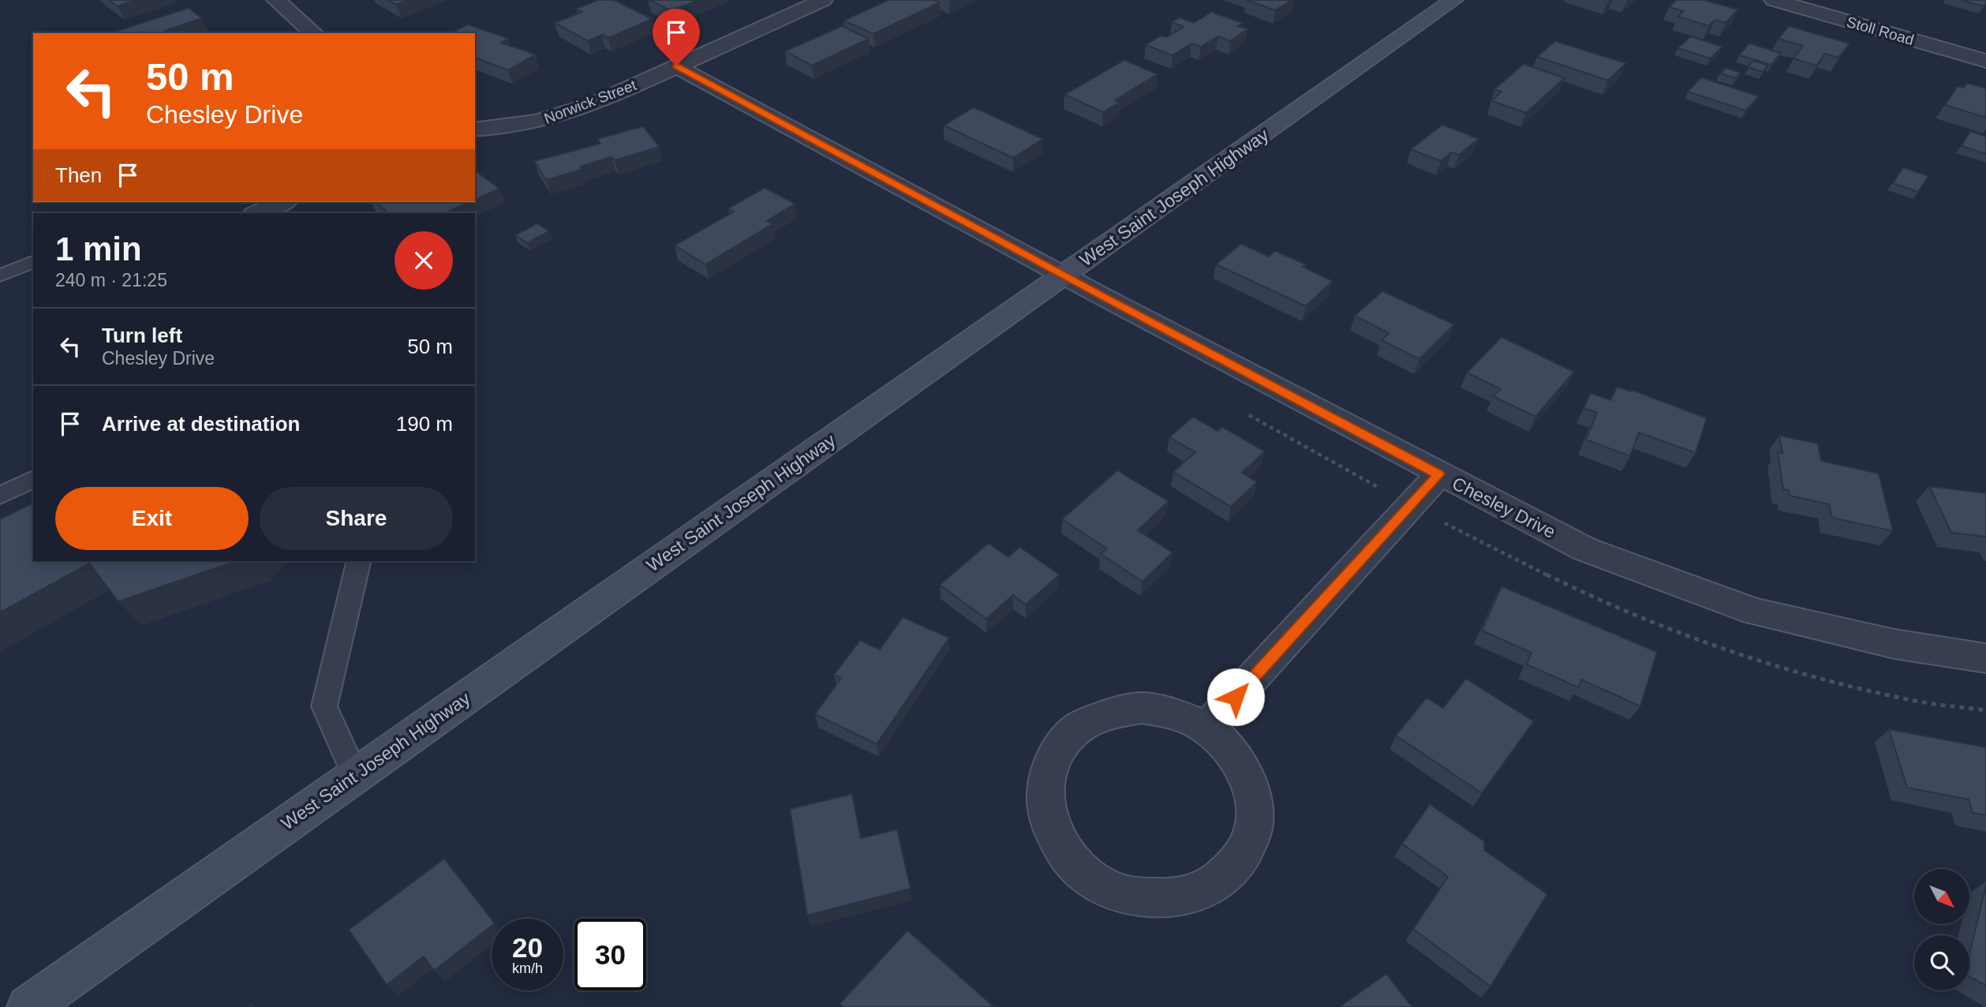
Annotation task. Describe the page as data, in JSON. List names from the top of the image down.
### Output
{
  "streets": {
    "street": [
      "Stoll Road",
      "Norwick Street",
      "West Saint Joseph Highway",
      "Chesley Drive"
    ]
  },
  "crossings": [
    ["Norwick Street", "Chesley Drive"],
    ["West Saint Joseph Highway", "Chesley Drive"]
  ],
  "north": "bottom right",
  "page": {
    "turn": ["50 m", "Chesley Drive"],
    "then": "Then",
    "heading": ["1 min", "240 m · 21:25"],
    "list": [
      {
        "name": "Turn left",
        "note": "Chesley Drive",
        "value": "50 m"
      },
      {
        "name": "Arrive at destination",
        "value": "190 m"
      }
    ],
    "buttons": ["Exit", "Share"],
    "speed": "20 km/h",
    "limit": "30"
  }
}
